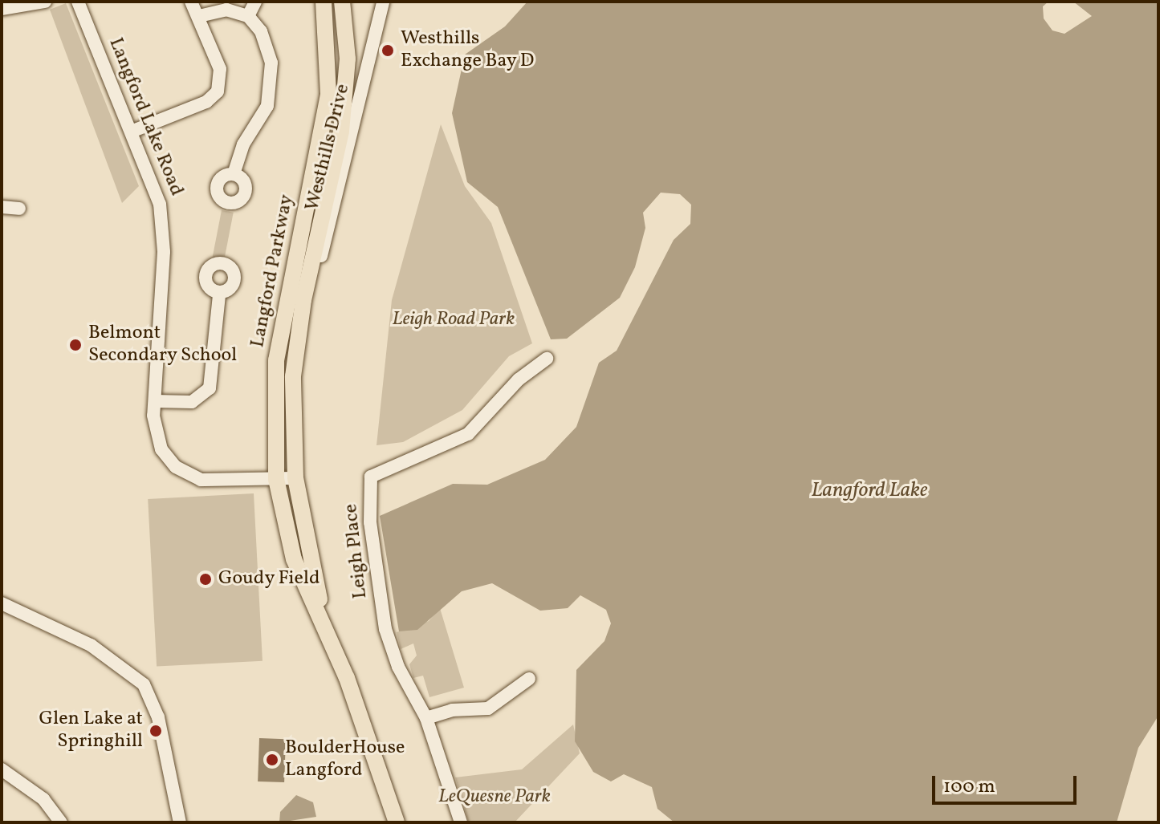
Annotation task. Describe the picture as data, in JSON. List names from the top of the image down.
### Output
{
  "streets": {
    "main road": ["Langford Parkway"],
    "street": ["Langford Lake Road", "Westhills Drive", "Leigh Place"]
  },
  "crossings": [
    ["Langford Lake Road", "Langford Parkway"],
    ["Westhills Drive", "Langford Parkway"]
  ],
  "water": ["Langford Lake"],
  "parks": ["Leigh Road Park", "LeQuesne Park"],
  "places": [
    "Westhills Exchange Bay D",
    "Belmont Secondary School",
    "Goudy Field",
    "Glen Lake at Springhill",
    "BoulderHouse Langford"
  ],
  "scale_bar": "100 m"
}
